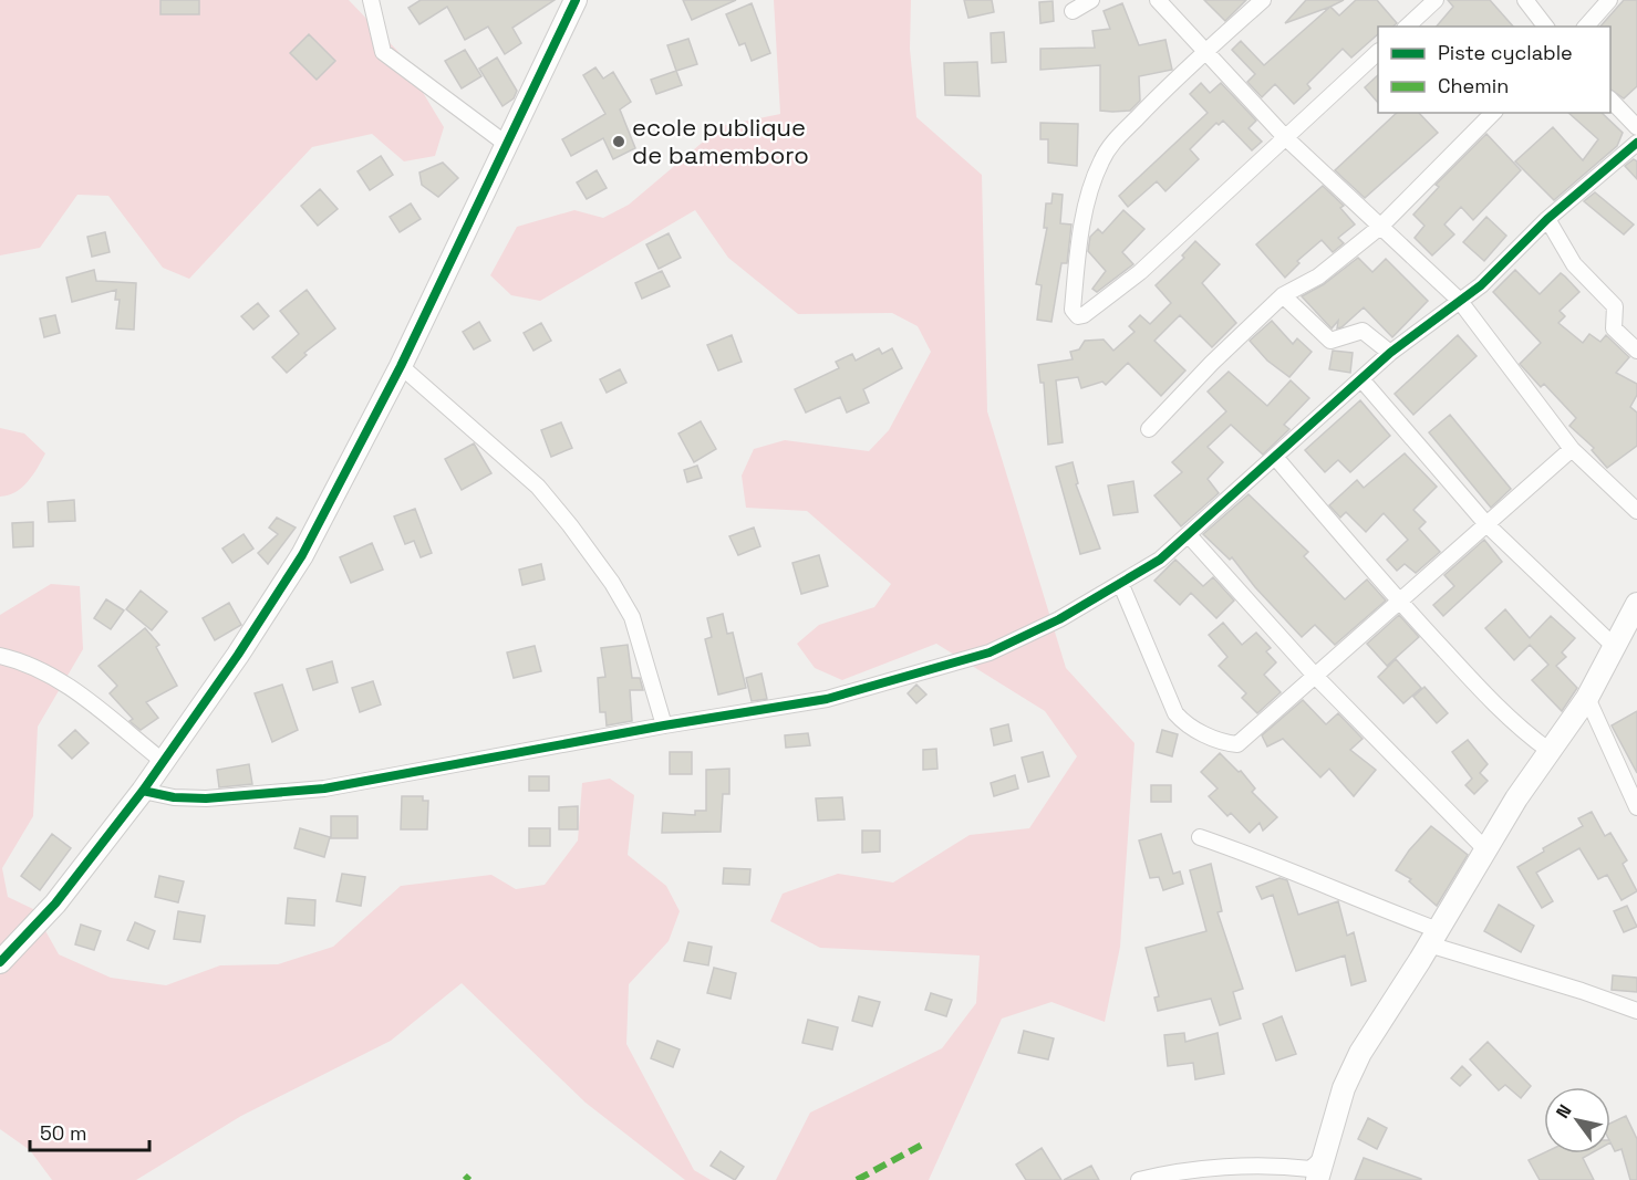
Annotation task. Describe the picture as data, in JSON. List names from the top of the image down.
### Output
{
  "places": ["ecole publique de bamemboro"],
  "legend": ["Piste cyclable", "Chemin"],
  "scale_bar": "50 m",
  "north": "top left"
}
